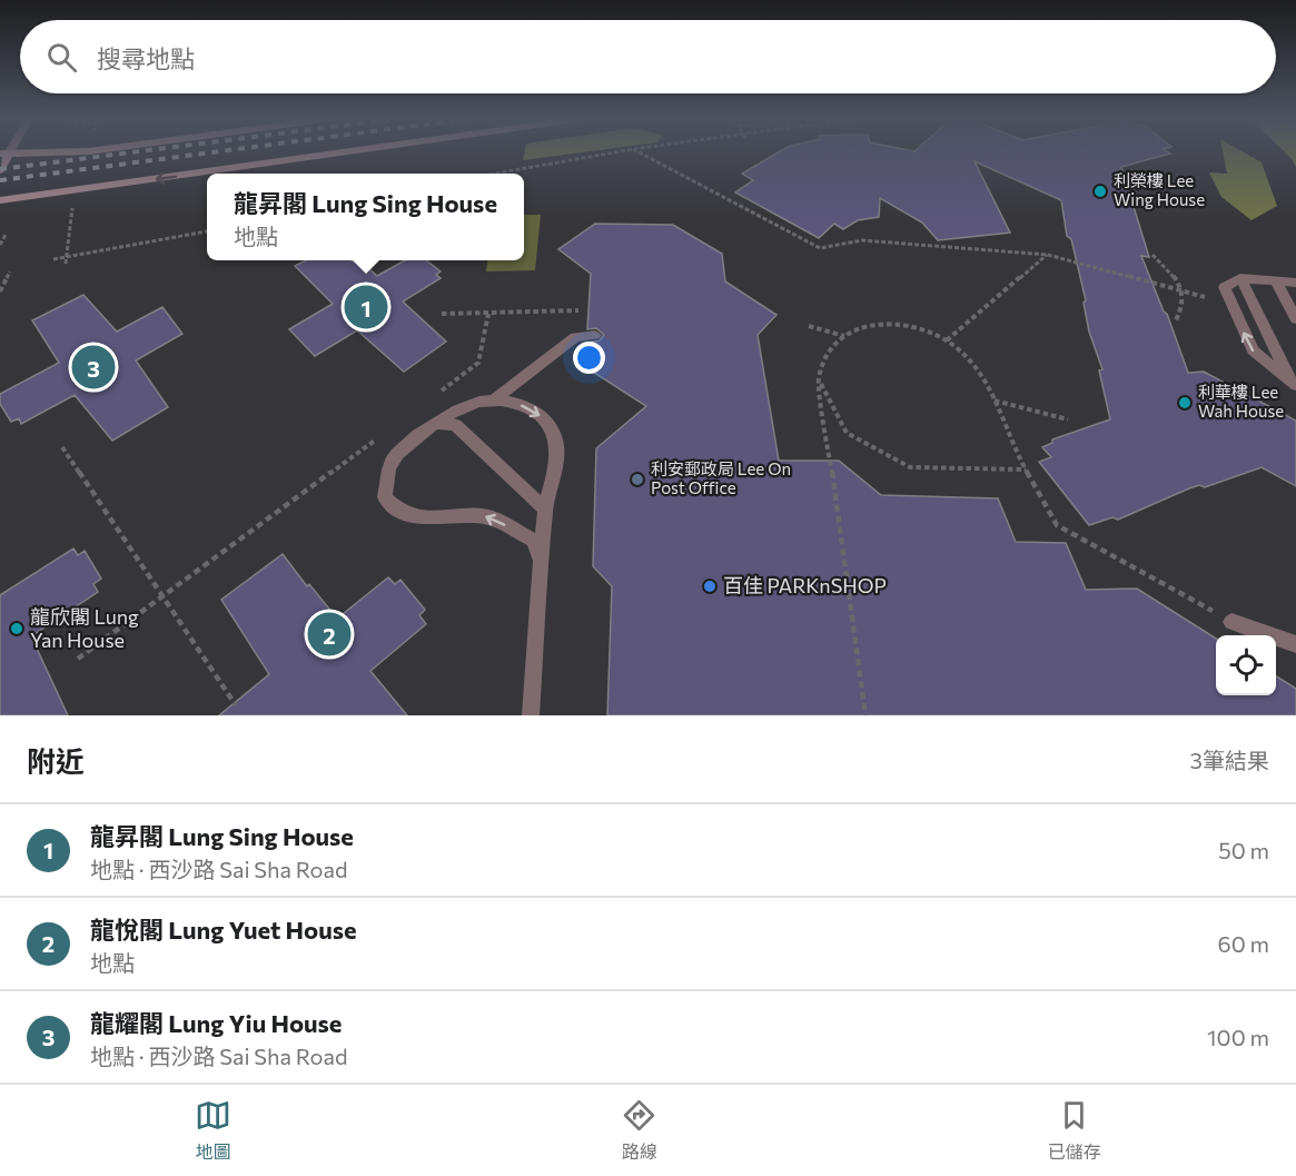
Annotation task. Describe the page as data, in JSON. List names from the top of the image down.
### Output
{
  "places": [
    "利榮樓 Lee Wing House",
    "利華樓 Lee Wah House",
    "利安郵政局 Lee On Post Office",
    "百佳 PARKnSHOP",
    "龍欣閣 Lung Yan House"
  ],
  "page": {
    "search": "搜尋地點",
    "popup": ["龍昇閣 Lung Sing House", "地點"],
    "pins": ["1", "3", "2"],
    "heading": ["附近", "3筆結果"],
    "list": [
      {
        "mark": "1",
        "name": "龍昇閣 Lung Sing House",
        "note": "地點 · 西沙路 Sai Sha Road",
        "value": "50 m"
      },
      {
        "mark": "2",
        "name": "龍悅閣 Lung Yuet House",
        "note": "地點",
        "value": "60 m"
      },
      {
        "mark": "3",
        "name": "龍耀閣 Lung Yiu House",
        "note": "地點 · 西沙路 Sai Sha Road",
        "value": "100 m"
      }
    ],
    "nav": ["地圖", "路線", "已儲存"]
  }
}
